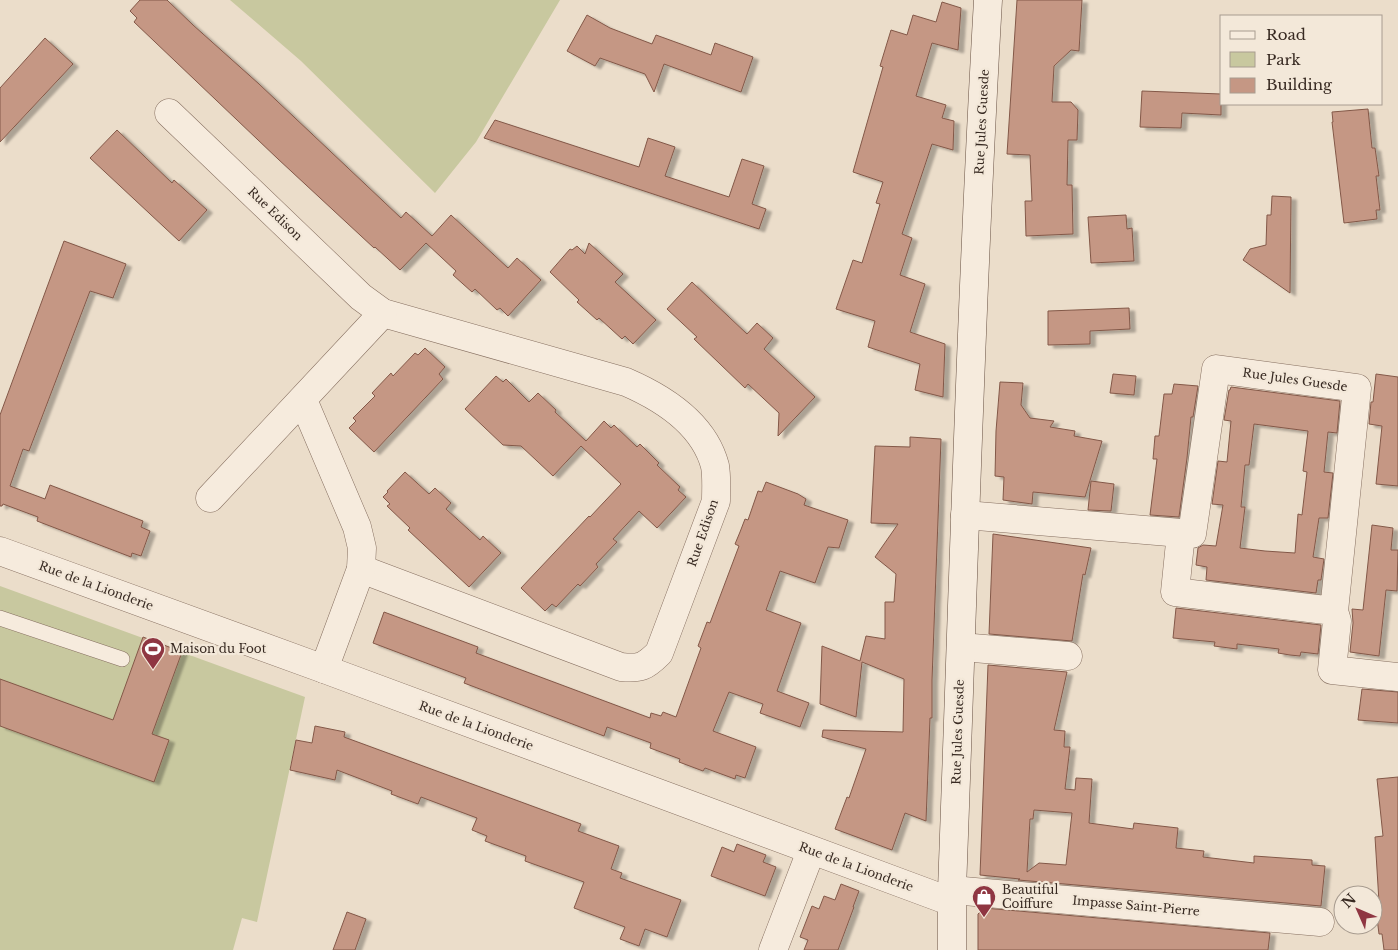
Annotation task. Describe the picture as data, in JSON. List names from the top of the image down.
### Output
{
  "streets": {
    "street": [
      "Rue Jules Guesde",
      "Rue Edison",
      "Rue de la Lionderie",
      "Impasse Saint-Pierre"
    ]
  },
  "crossings": [
    ["Rue Jules Guesde", "Rue de la Lionderie"],
    ["Rue Jules Guesde", "Impasse Saint-Pierre"],
    ["Rue de la Lionderie", "Impasse Saint-Pierre"]
  ],
  "places": {
    "sports": ["Maison du Foot"],
    "shop": ["Beautiful Coiffure"]
  },
  "legend": ["Road", "Park", "Building"],
  "north": "top left"
}
